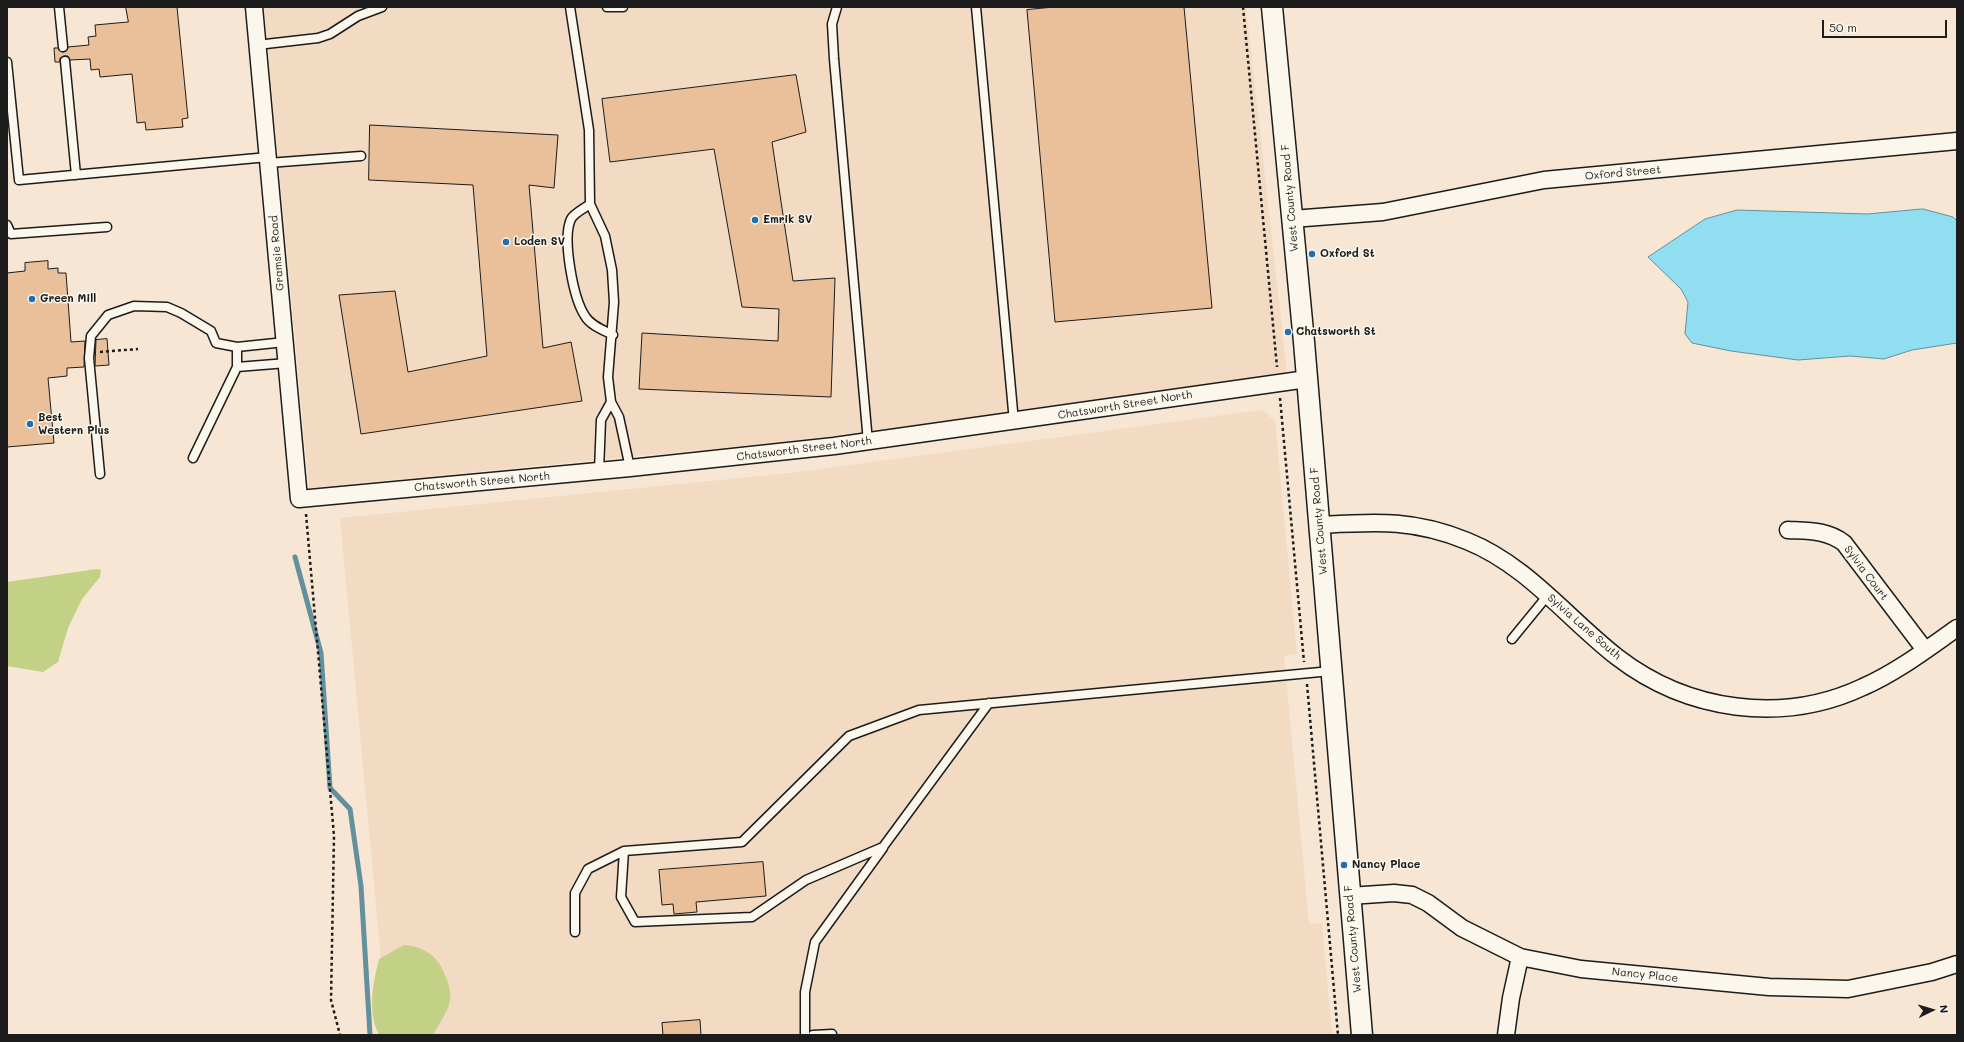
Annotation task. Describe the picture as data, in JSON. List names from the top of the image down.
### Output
{
  "streets": {
    "street": [
      "Oxford Street",
      "West County Road F",
      "Gramsie Road",
      "Chatsworth Street North",
      "Sylvia Court",
      "Sylvia Lane South",
      "Nancy Place"
    ]
  },
  "crossings": [
    ["Oxford Street", "West County Road F"],
    ["West County Road F", "Chatsworth Street North"],
    ["West County Road F", "Sylvia Lane South"],
    ["West County Road F", "Nancy Place"],
    ["Gramsie Road", "Chatsworth Street North"],
    ["Sylvia Court", "Sylvia Lane South"]
  ],
  "places": [
    "Emrik SV",
    "Loden SV",
    "Oxford St",
    "Green Mill",
    "Chatsworth St",
    "Best Western Plus",
    "Nancy Place"
  ],
  "scale_bar": "50 m",
  "north": "right"
}
